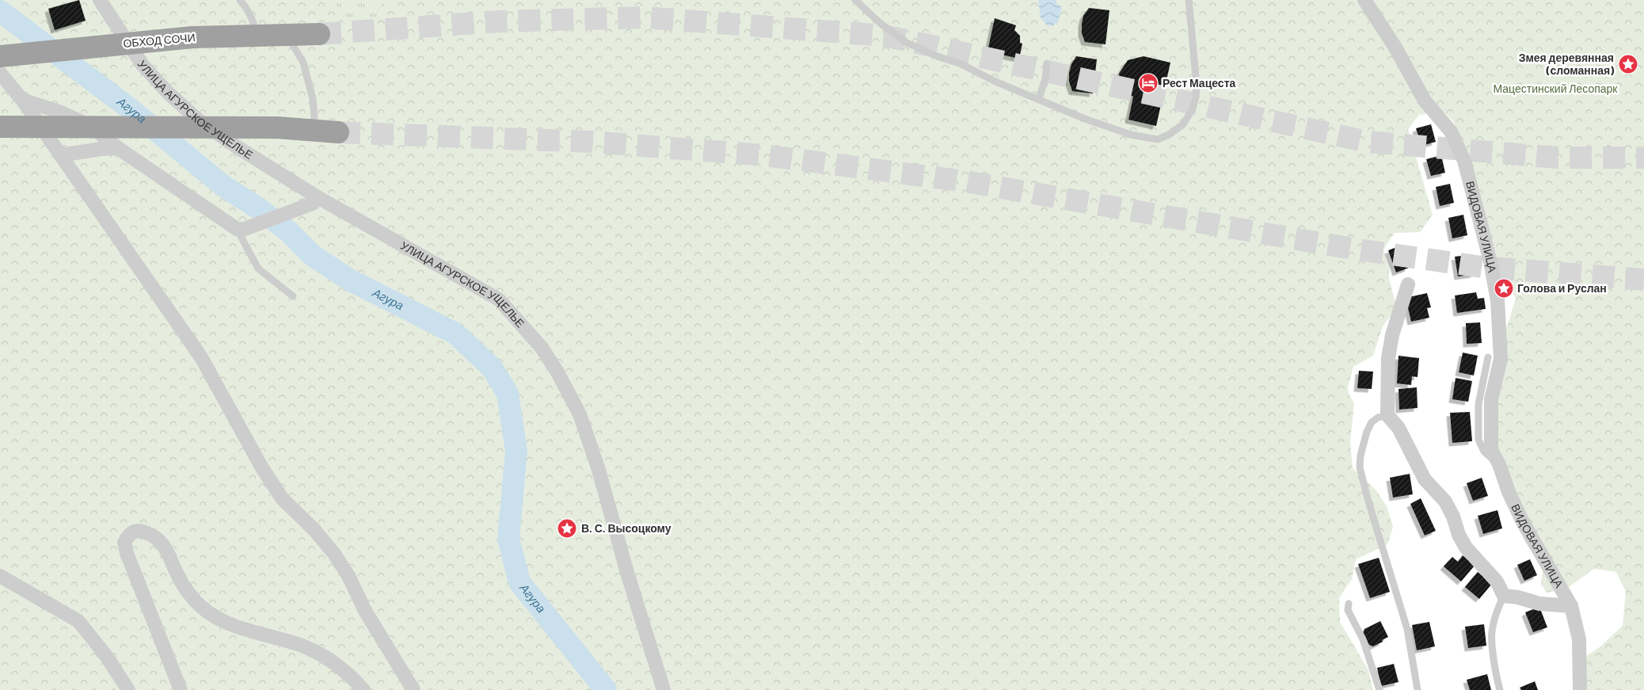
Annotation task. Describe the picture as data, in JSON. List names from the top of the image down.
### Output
{
  "streets": {
    "highway": ["ОБХОД СОЧИ"],
    "street": ["УЛИЦА АГУРСКОЕ УЩЕЛЬЕ", "ВИДОВАЯ УЛИЦА"]
  },
  "water": ["Агура"],
  "parks": ["Мацестинский Лесопарк"],
  "places": {
    "place": ["Змея деревянная (сломанная)", "Голова и Руслан", "В. С. Высоцкому"],
    "hotel": ["Рест Мацеста"]
  }
}
